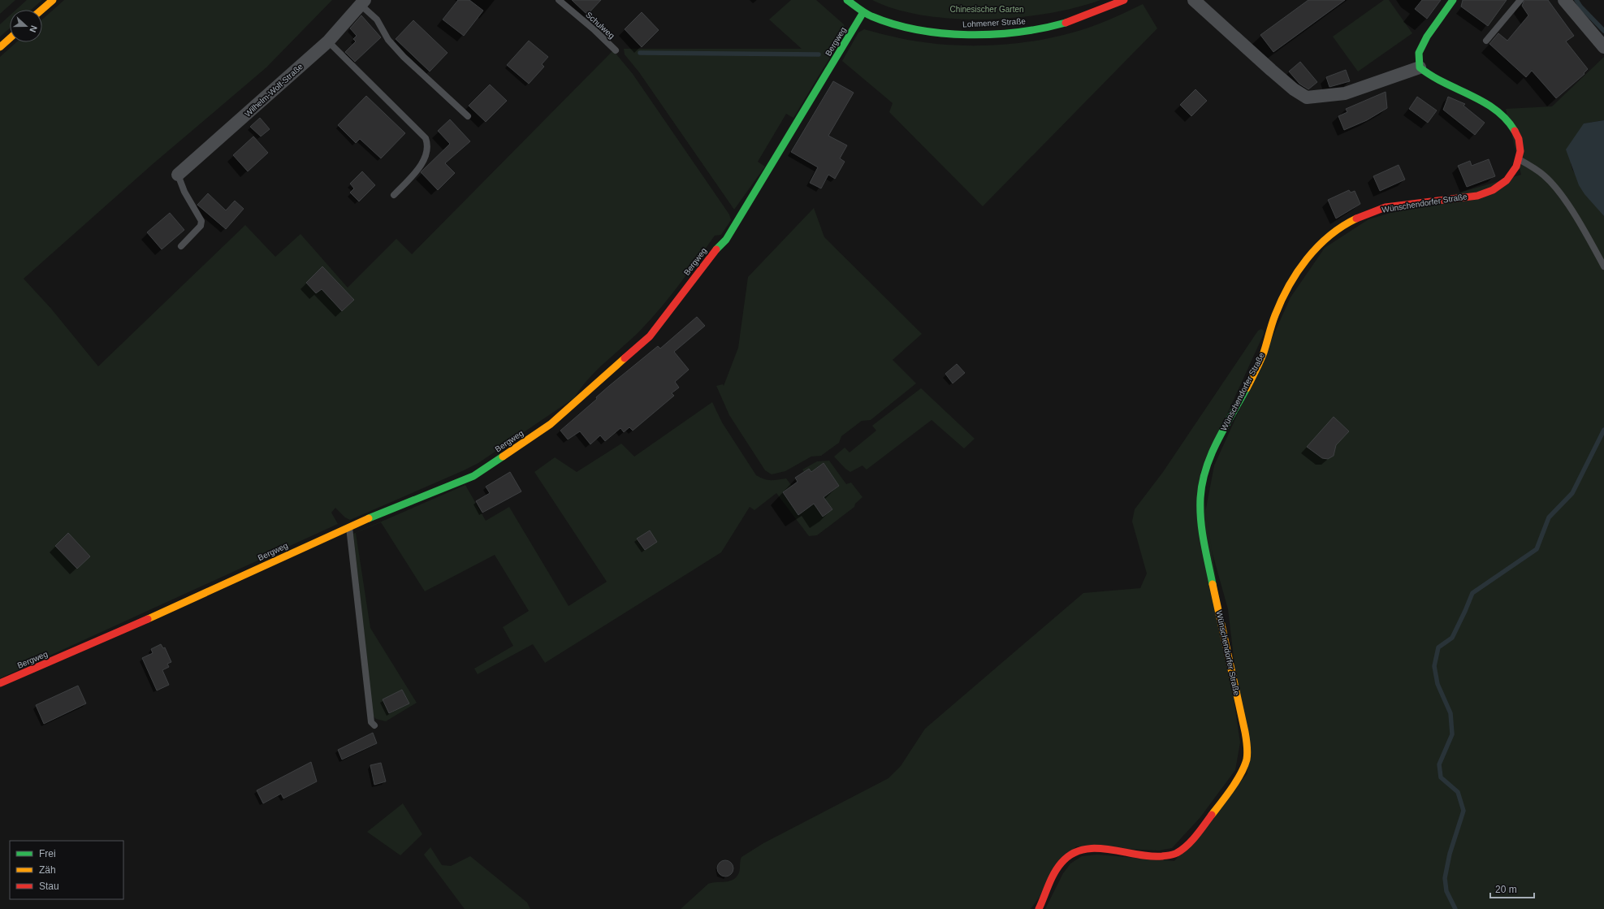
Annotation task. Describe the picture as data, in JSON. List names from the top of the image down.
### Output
{
  "streets": {
    "street": [
      "Lohmener Straße",
      "Bergweg",
      "Wilhelm-Wolf-Straße",
      "Wünschendorfer Straße"
    ],
    "lane": ["Schulweg"]
  },
  "crossings": [
    ["Lohmener Straße", "Bergweg"]
  ],
  "parks": ["Chinesischer Garten"],
  "legend": ["Frei", "Zäh", "Stau"],
  "scale_bar": "20 m",
  "north": "right"
}
